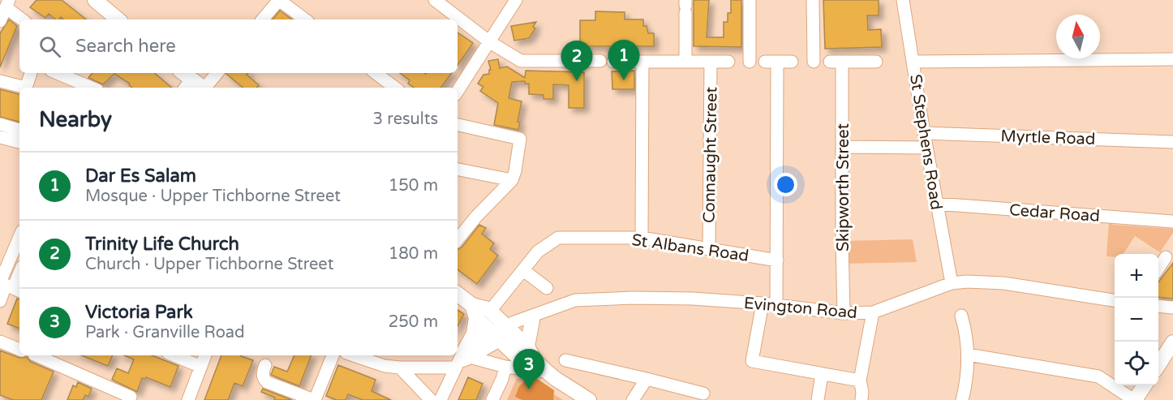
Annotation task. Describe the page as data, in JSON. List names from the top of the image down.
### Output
{
  "streets": {
    "street": [
      "Myrtle Road",
      "St Stephens Road",
      "Connaught Street",
      "Skipworth Street",
      "Cedar Road",
      "St Albans Road",
      "Evington Road"
    ]
  },
  "crossings": [
    ["Myrtle Road", "St Stephens Road"],
    ["St Stephens Road", "Cedar Road"],
    ["St Stephens Road", "Evington Road"],
    ["Connaught Street", "St Albans Road"],
    ["Skipworth Street", "Evington Road"]
  ],
  "north": "top",
  "page": {
    "search": "Search here",
    "pins": ["1", "2", "3"],
    "heading": ["Nearby", "3 results"],
    "list": [
      {
        "mark": "1",
        "name": "Dar Es Salam",
        "note": "Mosque · Upper Tichborne Street",
        "value": "150 m"
      },
      {
        "mark": "2",
        "name": "Trinity Life Church",
        "note": "Church · Upper Tichborne Street",
        "value": "180 m"
      },
      {
        "mark": "3",
        "name": "Victoria Park",
        "note": "Park · Granville Road",
        "value": "250 m"
      }
    ],
    "map_buttons": ["+", "−"]
  }
}
